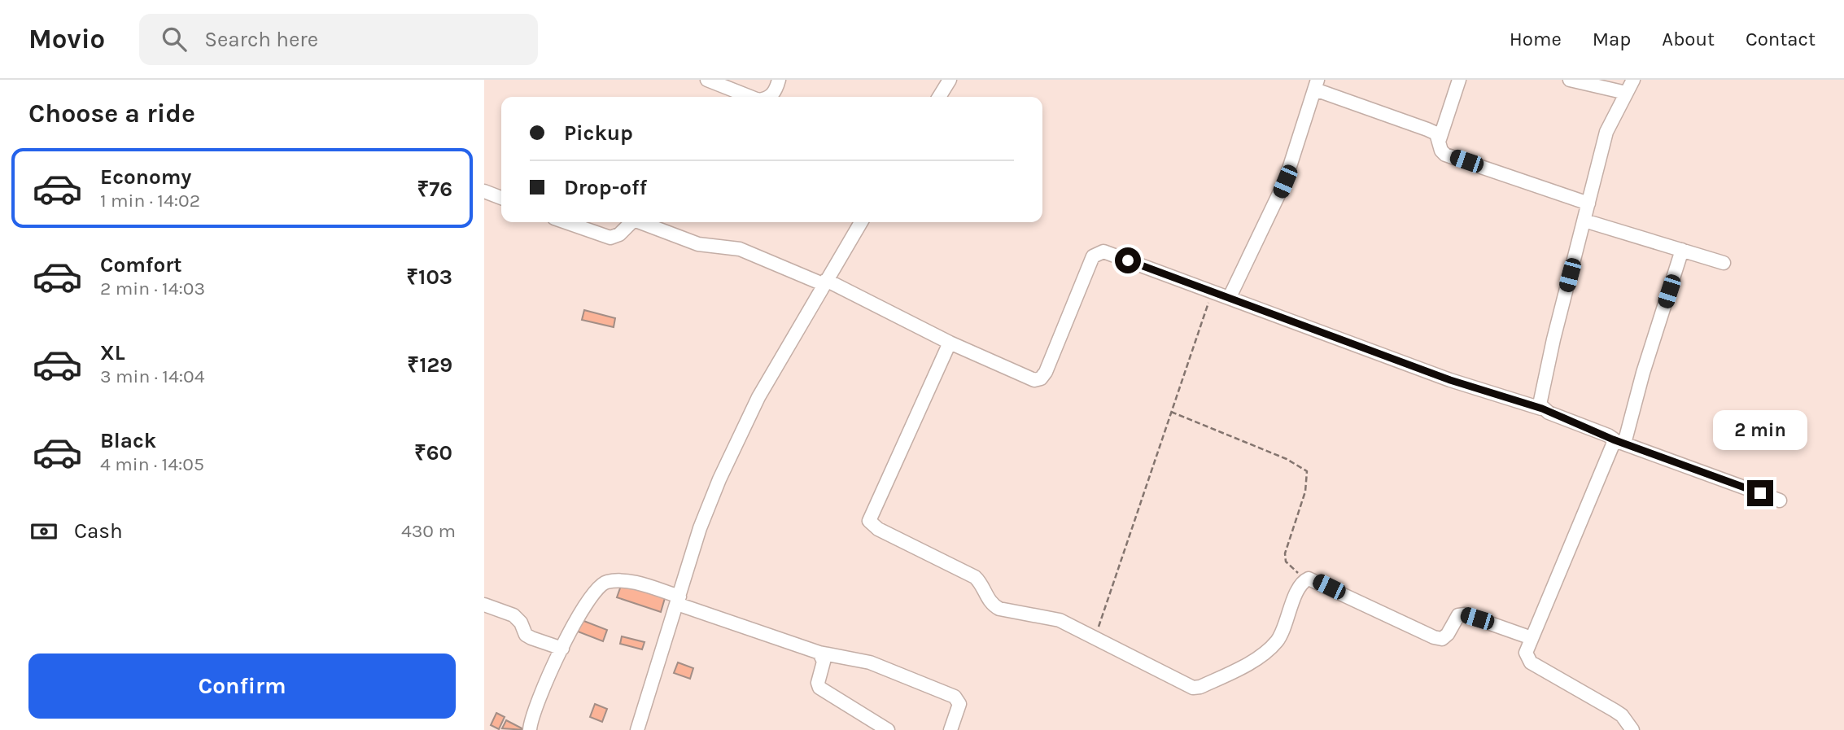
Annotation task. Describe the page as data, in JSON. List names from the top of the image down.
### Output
{
  "page": {
    "header": "Movio",
    "search": "Search here",
    "nav": [
      "Home",
      "Map",
      "About",
      "Contact"
    ],
    "heading": "Choose a ride",
    "banner": ["Pickup", "Drop-off"],
    "list": [
      {
        "name": "Economy",
        "note": "1 min · 14:02",
        "value": "₹76"
      },
      {
        "name": "Comfort",
        "note": "2 min · 14:03",
        "value": "₹103"
      },
      {
        "name": "XL",
        "note": "3 min · 14:04",
        "value": "₹129"
      },
      {
        "name": "Black",
        "note": "4 min · 14:05",
        "value": "₹60"
      }
    ],
    "bubble": "2 min",
    "pay": ["Cash", "430 m"],
    "buttons": "Confirm"
  }
}
